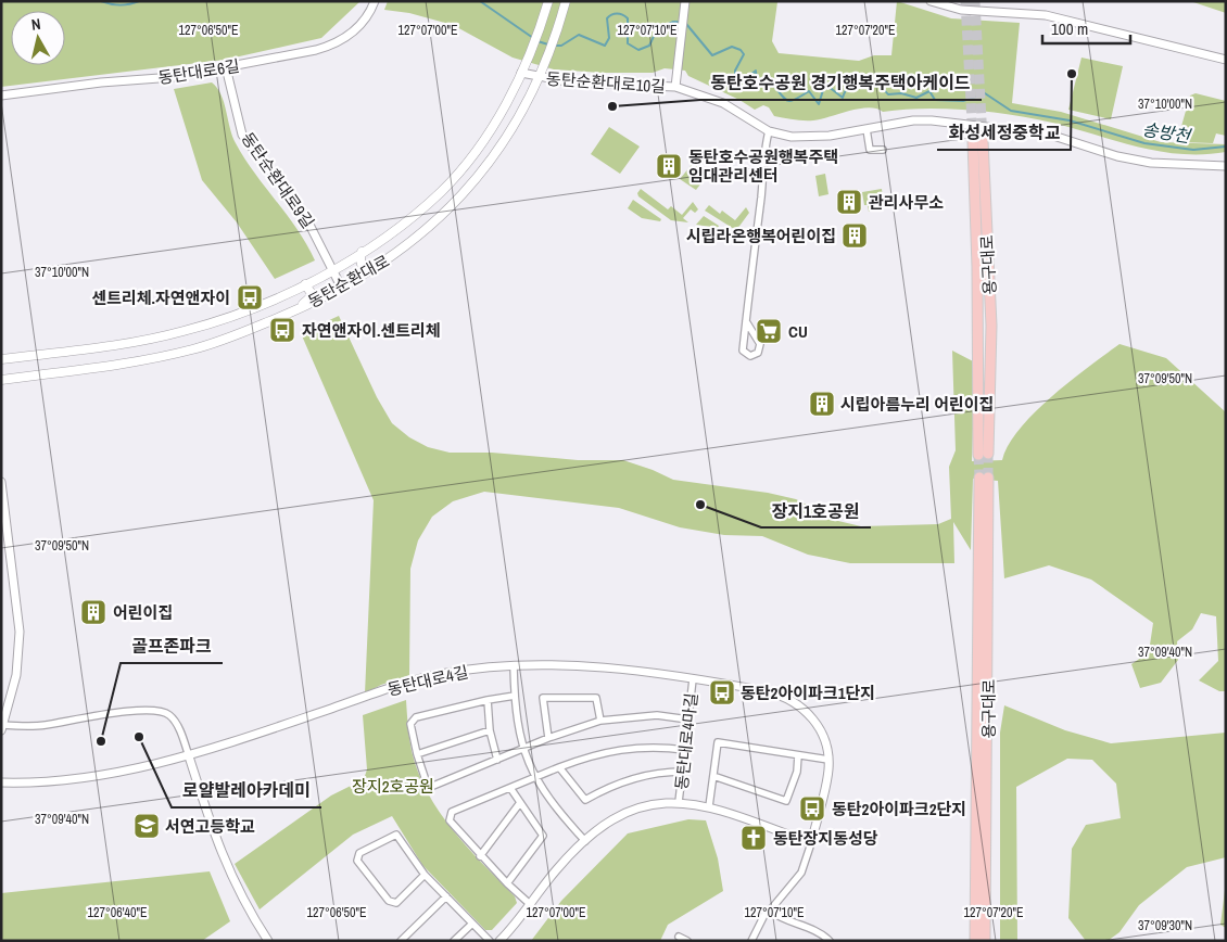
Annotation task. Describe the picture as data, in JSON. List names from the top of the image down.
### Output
{
  "streets": {
    "highway": ["용구대로"],
    "main road": ["동탄순환대로"],
    "street": [
      "동탄대로6길",
      "동탄순환대로10길",
      "동탄순환대로9길",
      "동탄대로4길",
      "동탄대로4마길"
    ]
  },
  "crossings": [
    ["동탄대로6길", "동탄순환대로9길"],
    ["동탄순환대로10길", "동탄순환대로"],
    ["동탄순환대로9길", "동탄순환대로"],
    ["동탄대로4길", "동탄대로4마길"]
  ],
  "water": ["송방천"],
  "parks": ["장지2호공원"],
  "places": {
    "other": [
      "화성세정중학교",
      "동탄호수공원 경기행복주택아케이드",
      "장지1호공원",
      "로얄발레아카데미",
      "골프존파크"
    ],
    "building": [
      "동탄호수공원행복주택 임대관리센터",
      "관리사무소",
      "시립라온행복어린이집",
      "시립아름누리 어린이집",
      "어린이집"
    ],
    "bus stop": [
      "센트리체.자연앤자이",
      "자연앤자이.센트리체",
      "동탄2아이파크1단지",
      "동탄2아이파크2단지"
    ],
    "supermarket": ["CU"],
    "school or university": ["서연고등학교"],
    "church": ["동탄장지동성당"]
  },
  "scale_bar": "100 m",
  "north": "top",
  "coordinates": [
    "127°06'50\"E",
    "127°07'00\"E",
    "127°07'10\"E",
    "127°07'20\"E",
    "37°10'00\"N",
    "37°09'50\"N",
    "37°09'40\"N",
    "127°06'40\"E",
    "37°09'30\"N"
  ]
}
